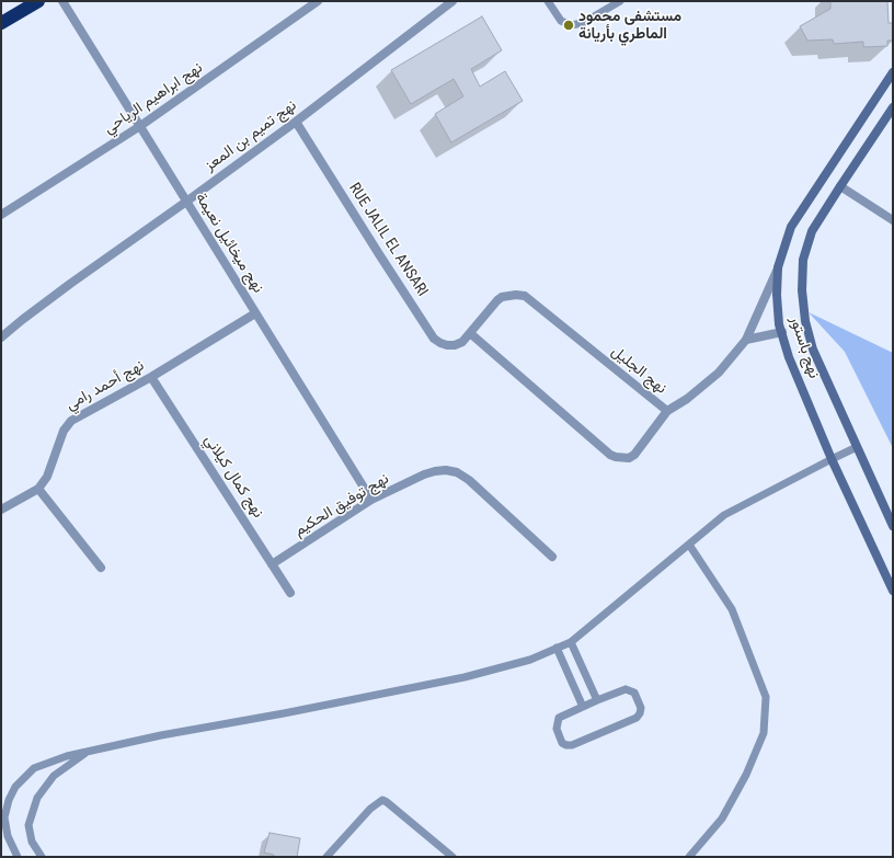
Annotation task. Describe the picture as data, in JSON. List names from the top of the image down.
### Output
{
  "streets": {
    "main road": ["نهج باستور"],
    "street": [
      "نهج ابراهيم الرياحي",
      "نهج تميم بن المعز",
      "RUE JALIL EL ANSARI",
      "نهج ميخائيل نعيمة",
      "نهج الجليل",
      "نهج أحمد رامي",
      "نهج كمال كيلاني",
      "نهج توفيق الحكيم"
    ]
  },
  "crossings": [
    ["نهج ابراهيم الرياحي", "نهج ميخائيل نعيمة"],
    ["نهج تميم بن المعز", "RUE JALIL EL ANSARI"],
    ["نهج تميم بن المعز", "نهج ميخائيل نعيمة"],
    ["RUE JALIL EL ANSARI", "نهج الجليل"],
    ["نهج ميخائيل نعيمة", "نهج أحمد رامي"],
    ["نهج ميخائيل نعيمة", "نهج توفيق الحكيم"],
    ["نهج أحمد رامي", "نهج كمال كيلاني"],
    ["نهج كمال كيلاني", "نهج توفيق الحكيم"]
  ],
  "places": ["مستشفى محمود الماطري بأريانة"]
}
